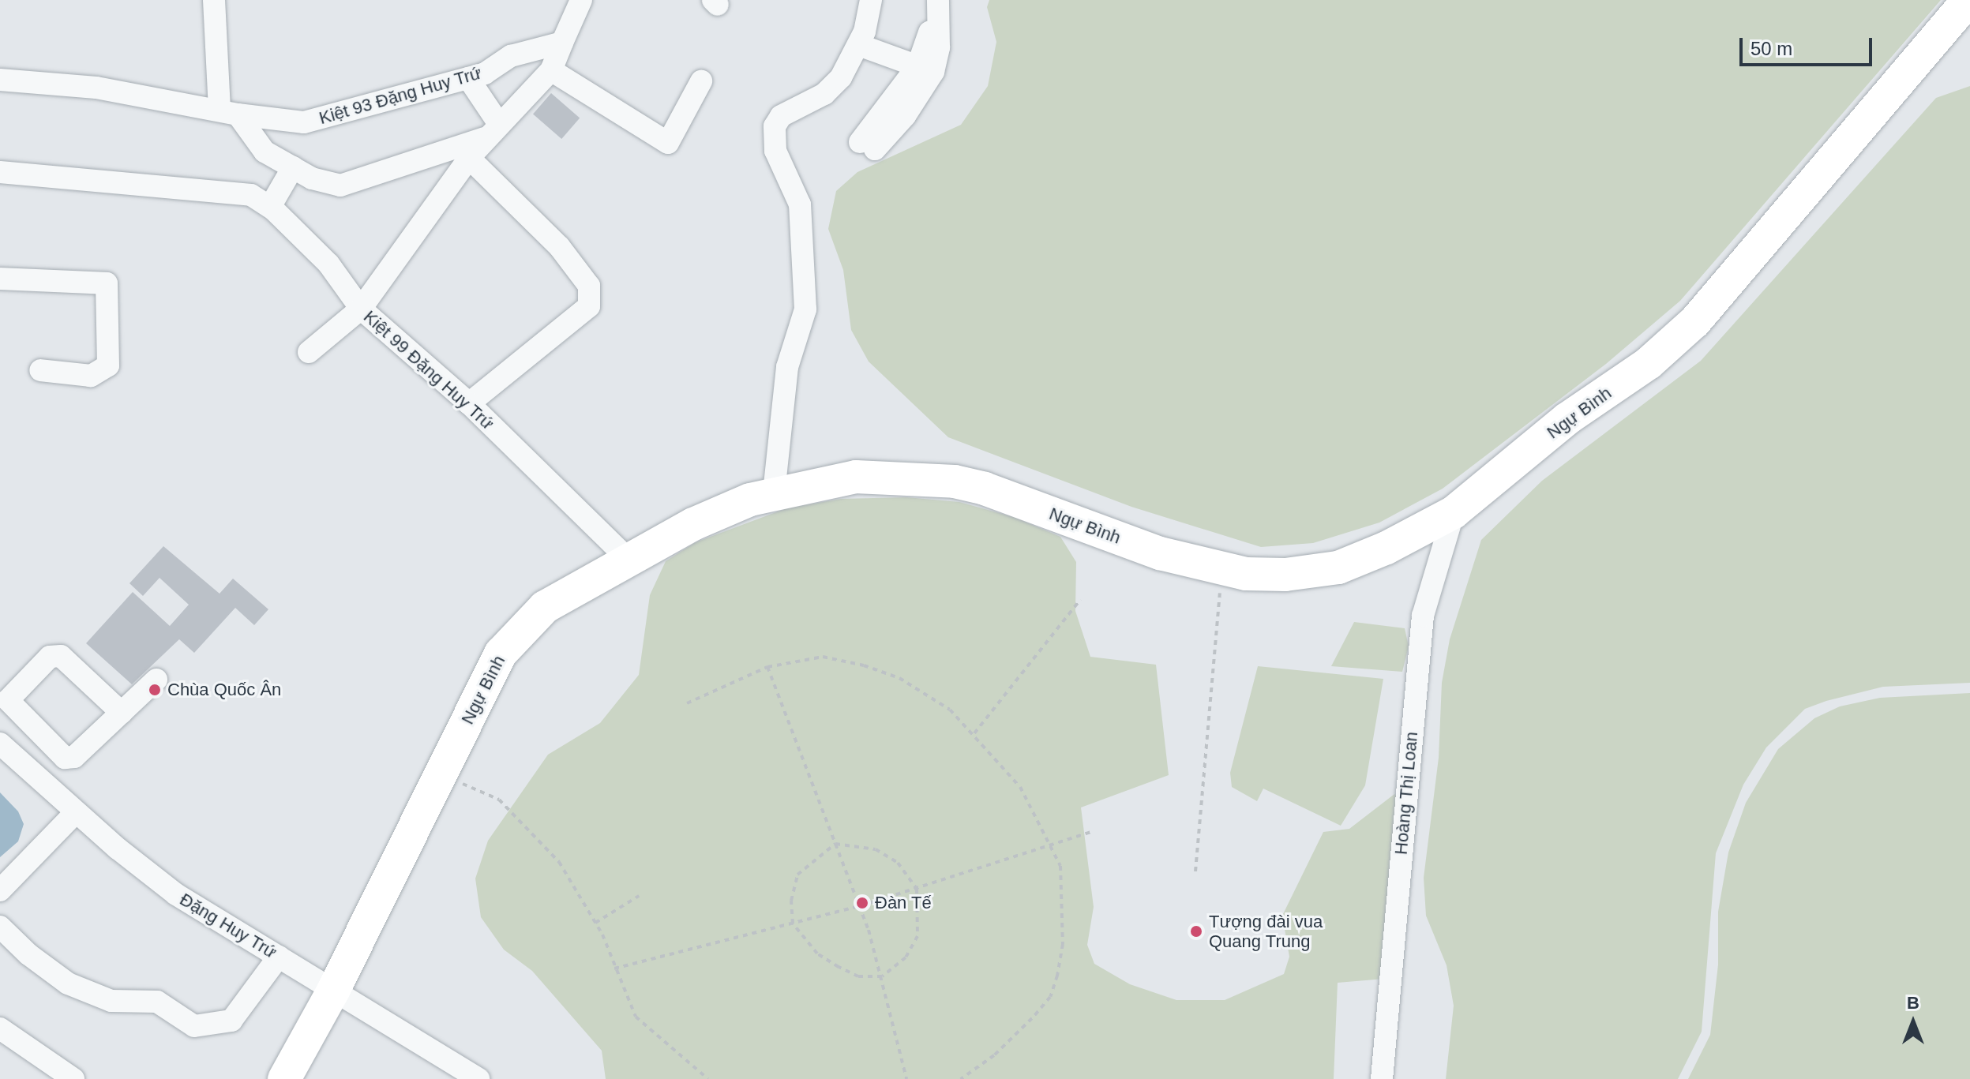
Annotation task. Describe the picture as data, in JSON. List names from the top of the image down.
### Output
{
  "streets": {
    "highway": ["Ngự Bình"],
    "street": [
      "Kiệt 93 Đặng Huy Trứ",
      "Kiệt 99 Đặng Huy Trứ",
      "Hoàng Thị Loan",
      "Đặng Huy Trứ"
    ]
  },
  "crossings": [
    ["Kiệt 99 Đặng Huy Trứ", "Ngự Bình"],
    ["Ngự Bình", "Hoàng Thị Loan"],
    ["Ngự Bình", "Đặng Huy Trứ"]
  ],
  "places": ["Chùa Quốc Ân", "Đàn Tế", "Tượng đài vua Quang Trung"],
  "scale_bar": "50 m",
  "north": "top"
}
